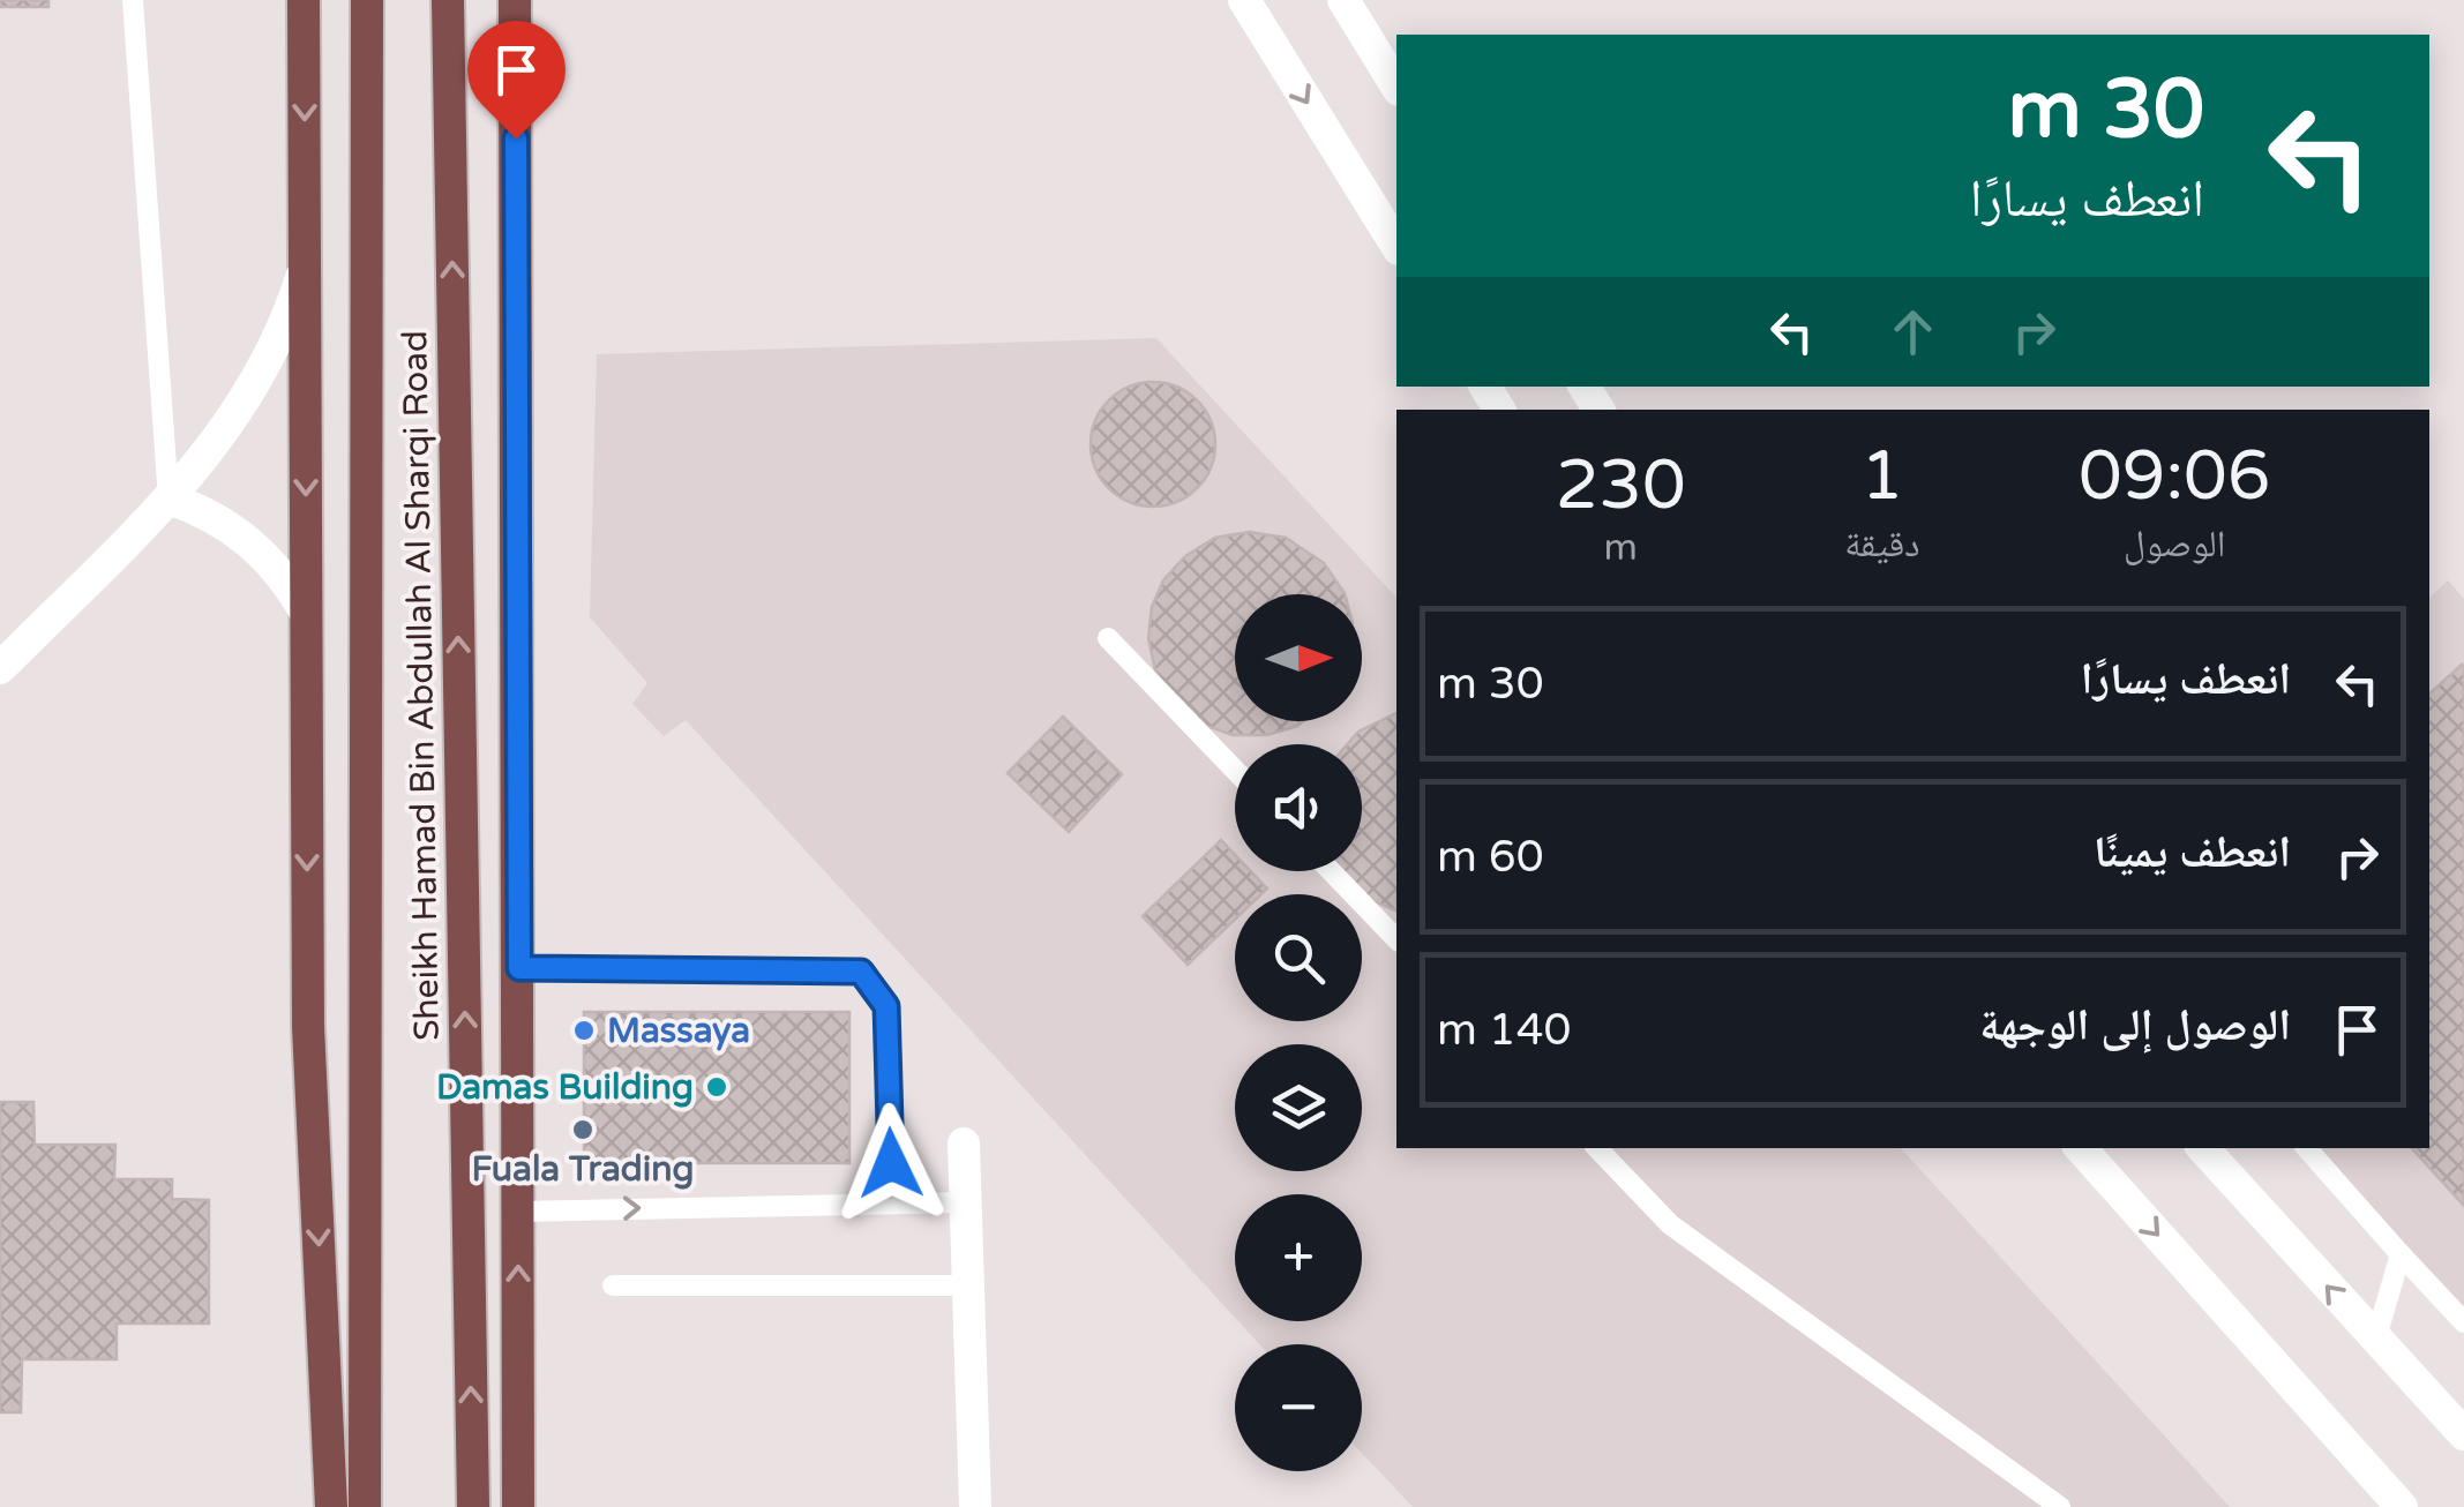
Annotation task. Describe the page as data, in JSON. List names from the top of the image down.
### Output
{
  "streets": {
    "highway": ["Sheikh Hamad Bin Abdullah Al Sharqi Road"]
  },
  "places": ["Massaya", "Damas Building", "Fuala Trading"],
  "north": "right",
  "page": {
    "turn": ["30 m", "انعطف يسارًا"],
    "eta": [
      "09:06",
      "الوصول",
      "1",
      "دقيقة",
      "230",
      "m"
    ],
    "map_buttons": ["+", "−"],
    "list": [
      {
        "name": "انعطف يسارًا",
        "value": "30 m"
      },
      {
        "name": "انعطف يمينًا",
        "value": "60 m"
      },
      {
        "name": "الوصول إلى الوجهة",
        "value": "140 m"
      }
    ]
  }
}
